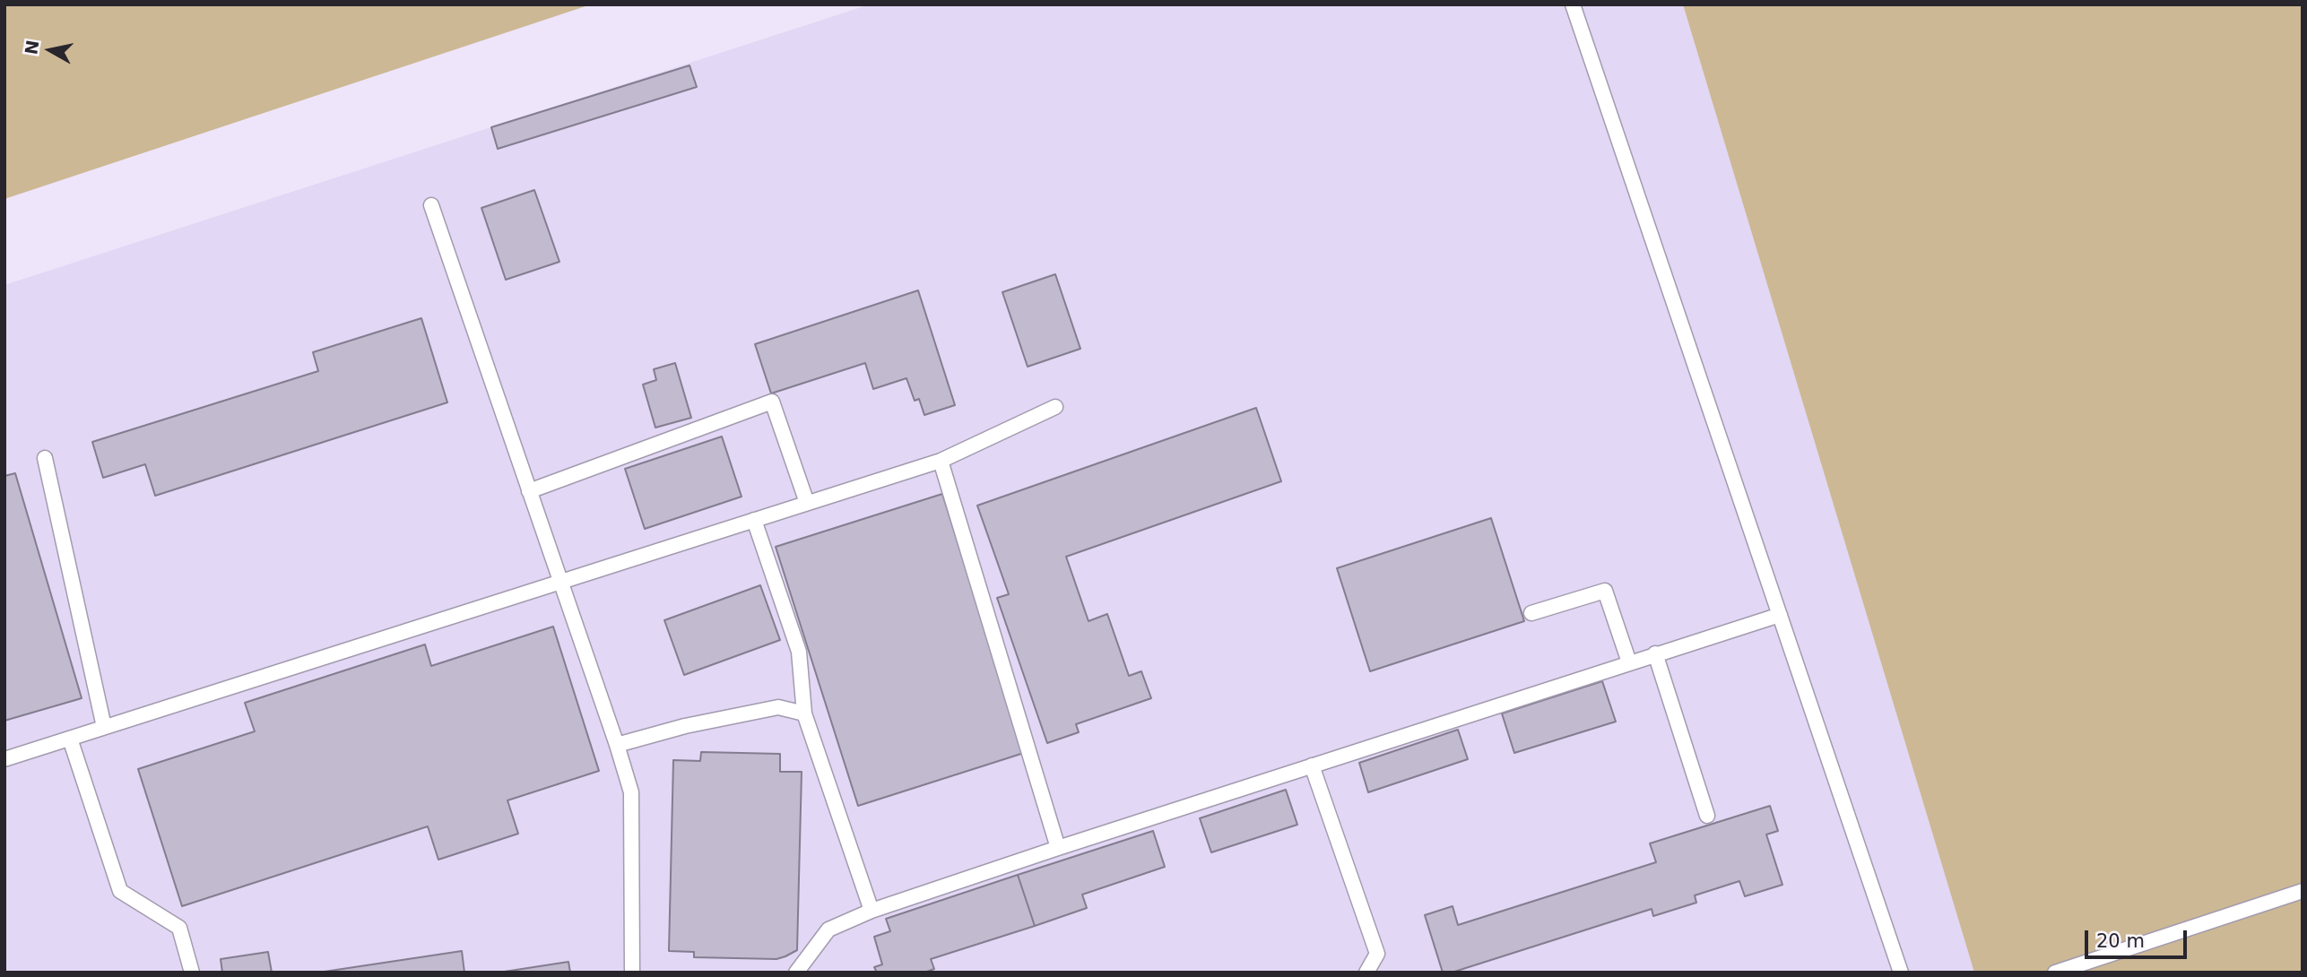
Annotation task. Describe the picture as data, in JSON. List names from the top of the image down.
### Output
{
  "scale_bar": "20 m",
  "north": "left"
}
